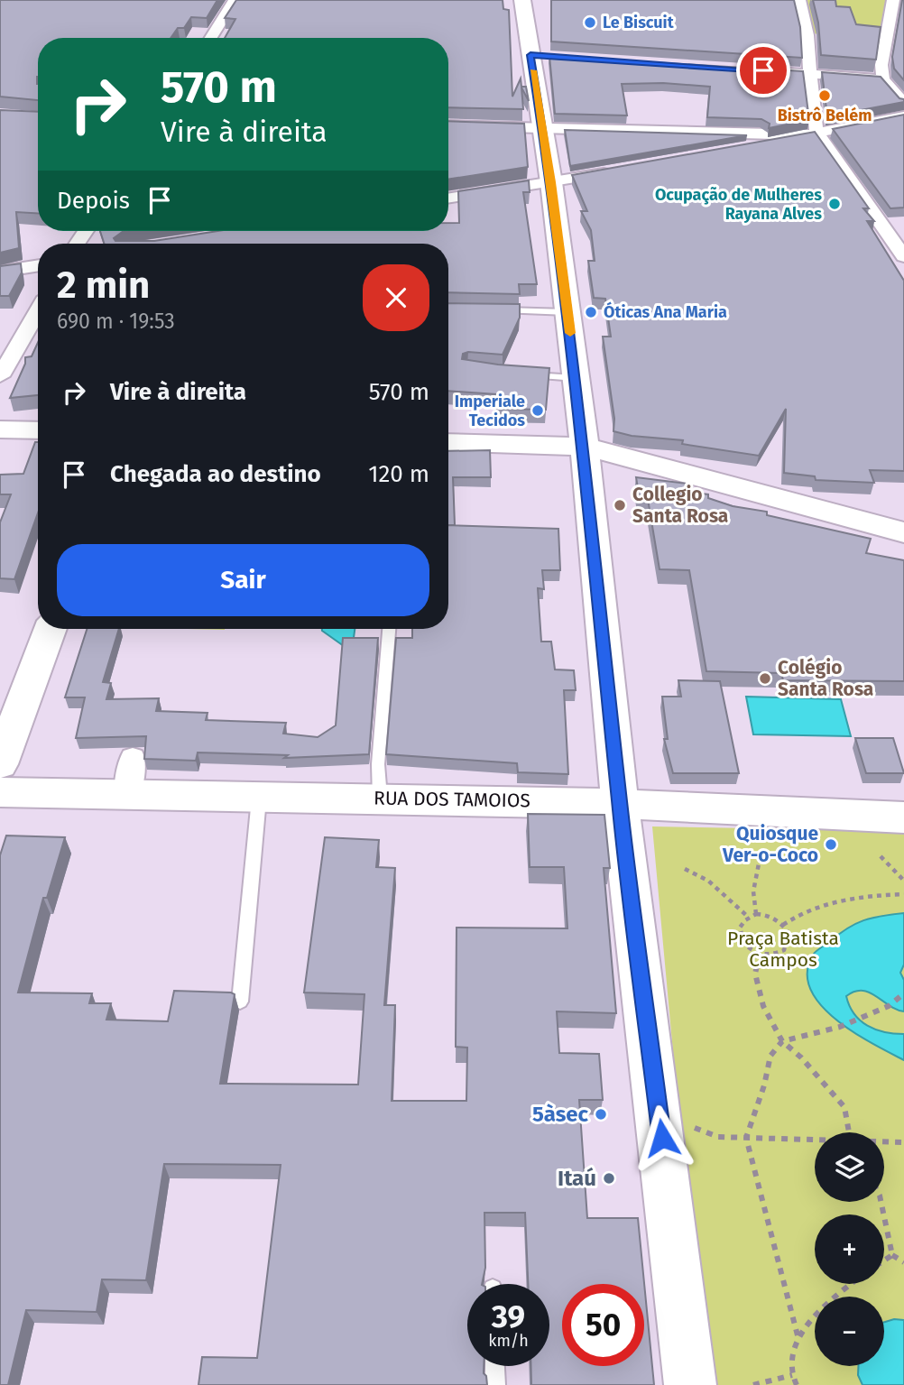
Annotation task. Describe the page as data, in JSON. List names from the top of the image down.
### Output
{
  "streets": {
    "main road": ["RUA DOS TAMOIOS"]
  },
  "parks": ["Praça Batista Campos"],
  "places": [
    "Le Biscuit",
    "Bistrô Belém",
    "Ocupação de Mulheres Rayana Alves",
    "Óticas Ana Maria",
    "Imperiale Tecidos",
    "Collegio Santa Rosa",
    "Colégio Santa Rosa",
    "Quiosque Ver-o-Coco",
    "5àsec",
    "Itaú"
  ],
  "page": {
    "turn": ["570 m", "Vire à direita"],
    "then": "Depois",
    "heading": ["2 min", "690 m · 19:53"],
    "list": [
      {
        "name": "Vire à direita",
        "value": "570 m"
      },
      {
        "name": "Chegada ao destino",
        "value": "120 m"
      }
    ],
    "buttons": "Sair",
    "map_buttons": ["+", "−"],
    "speed": "39 km/h",
    "limit": "50"
  }
}
